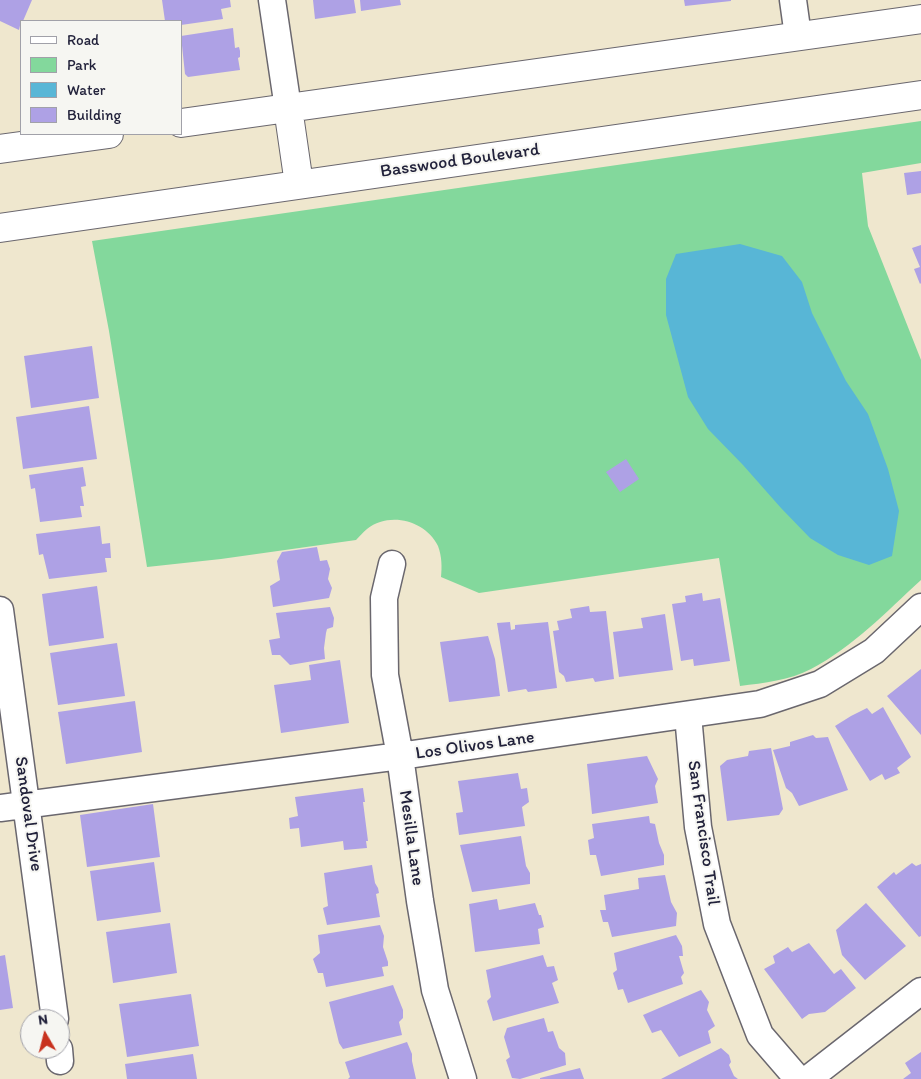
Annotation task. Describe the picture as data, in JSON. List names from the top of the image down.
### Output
{
  "streets": {
    "main road": ["Basswood Boulevard"],
    "street": [
      "Los Olivos Lane",
      "Sandoval Drive",
      "San Francisco Trail",
      "Mesilla Lane"
    ]
  },
  "crossings": [
    ["Los Olivos Lane", "Sandoval Drive"],
    ["Los Olivos Lane", "San Francisco Trail"],
    ["Los Olivos Lane", "Mesilla Lane"]
  ],
  "legend": [
    "Road",
    "Park",
    "Water",
    "Building"
  ],
  "north": "top"
}
